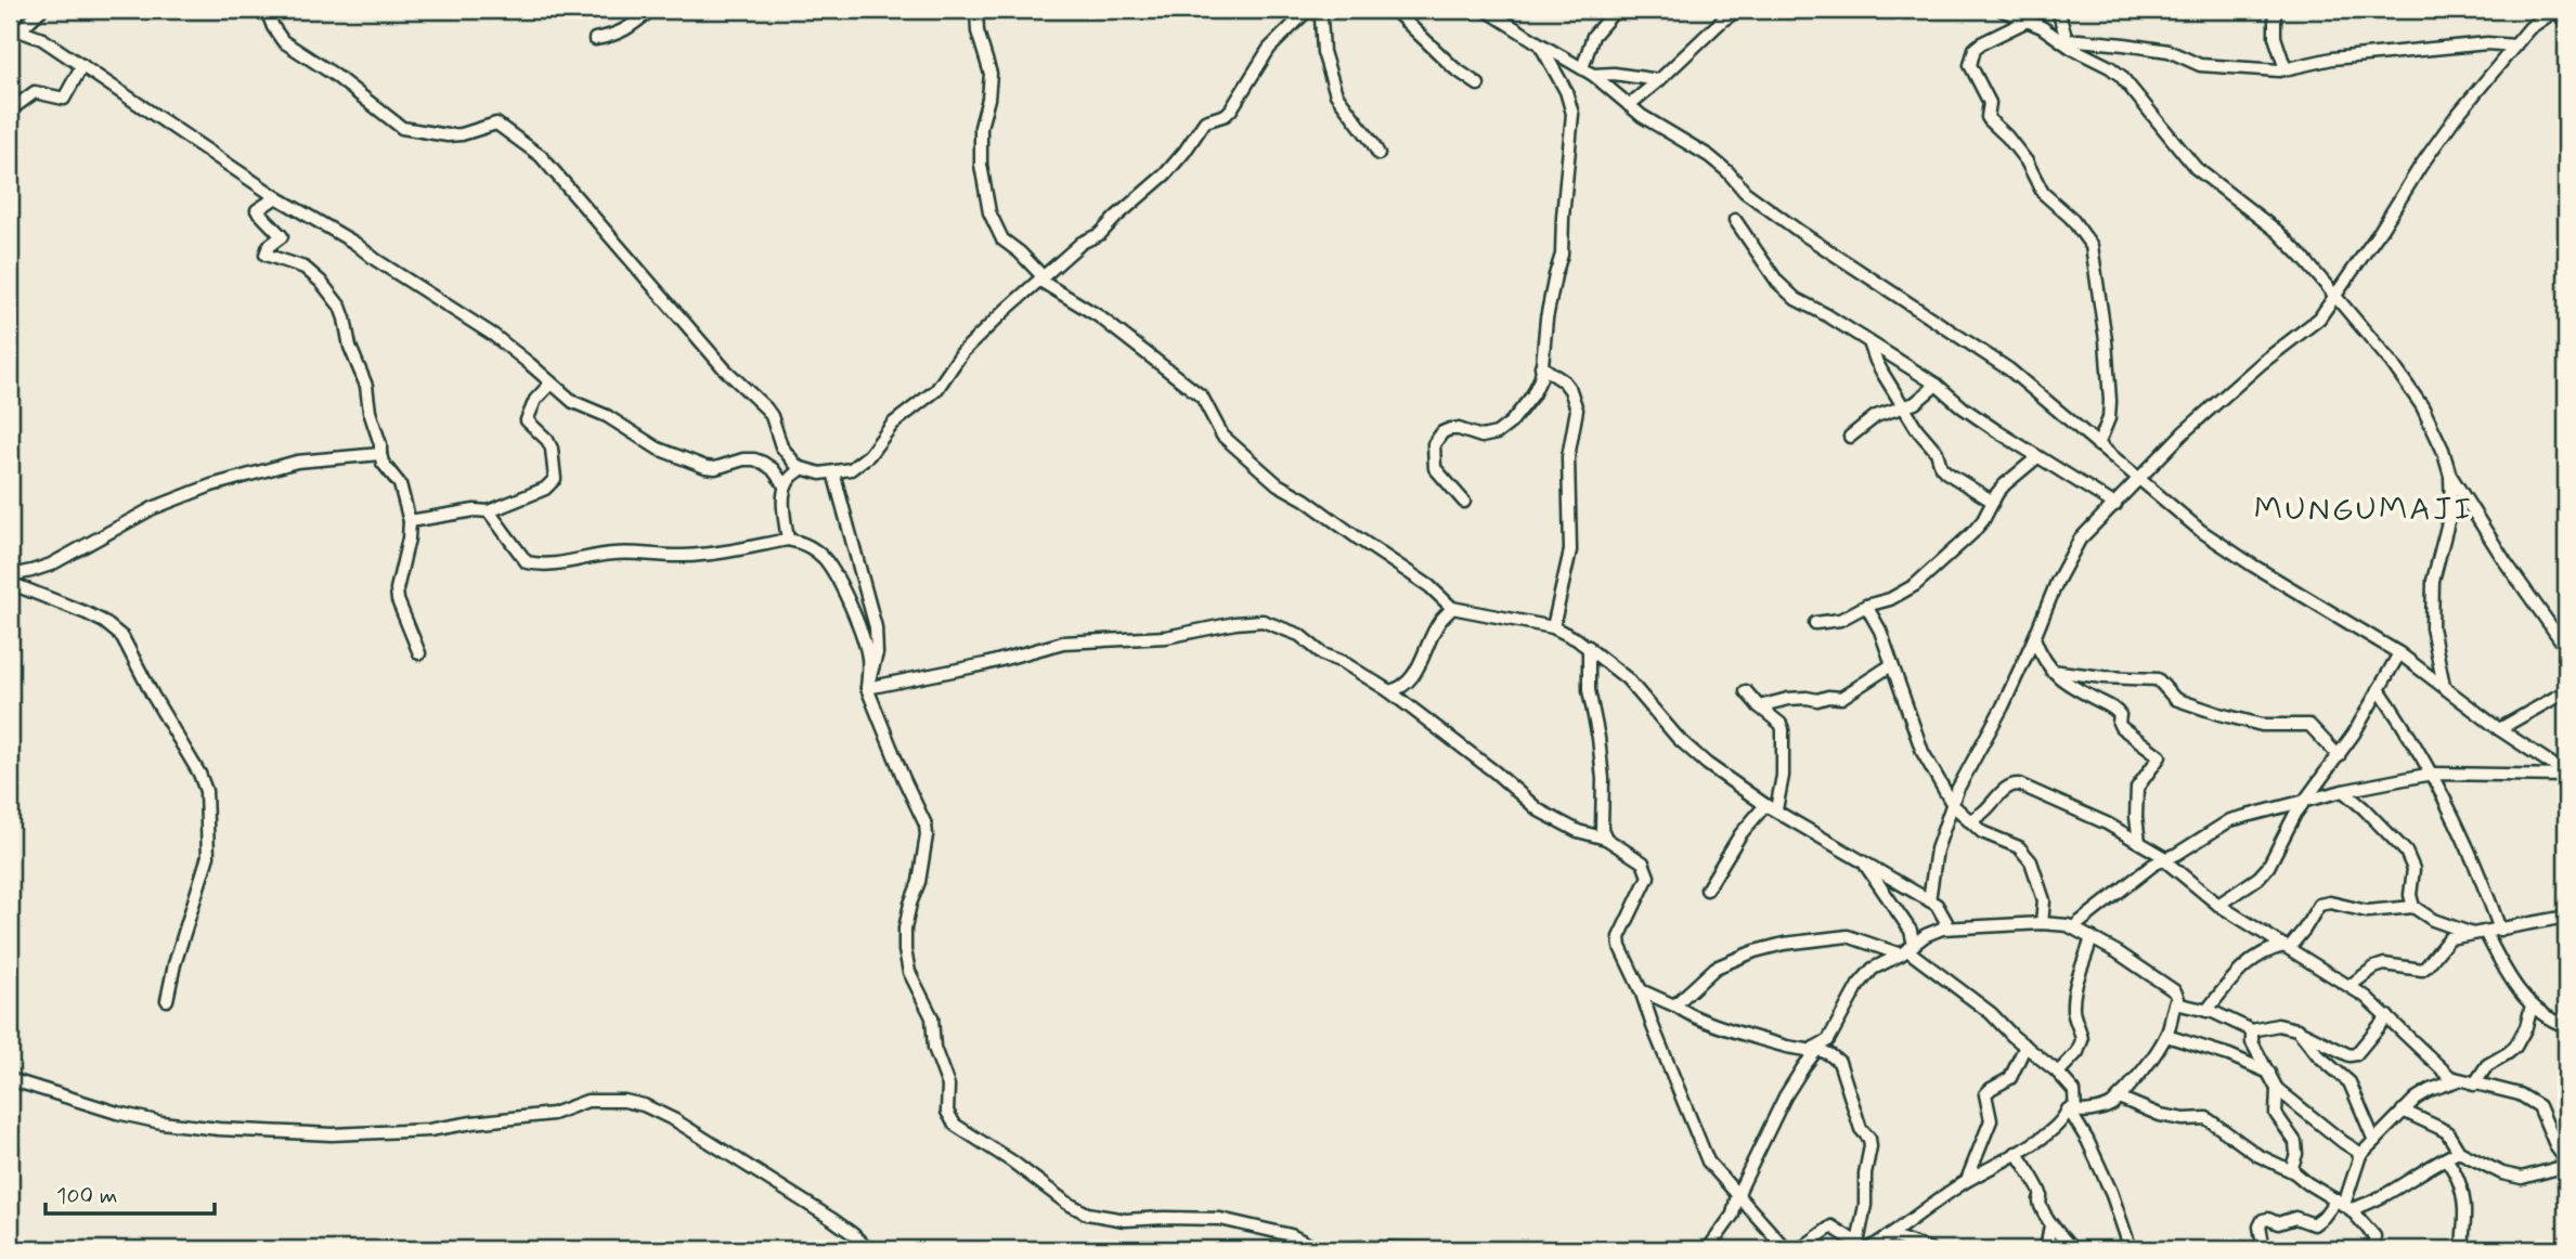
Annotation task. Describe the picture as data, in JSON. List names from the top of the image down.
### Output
{
  "districts": ["MUNGUMAJI"],
  "scale_bar": "100 m"
}
